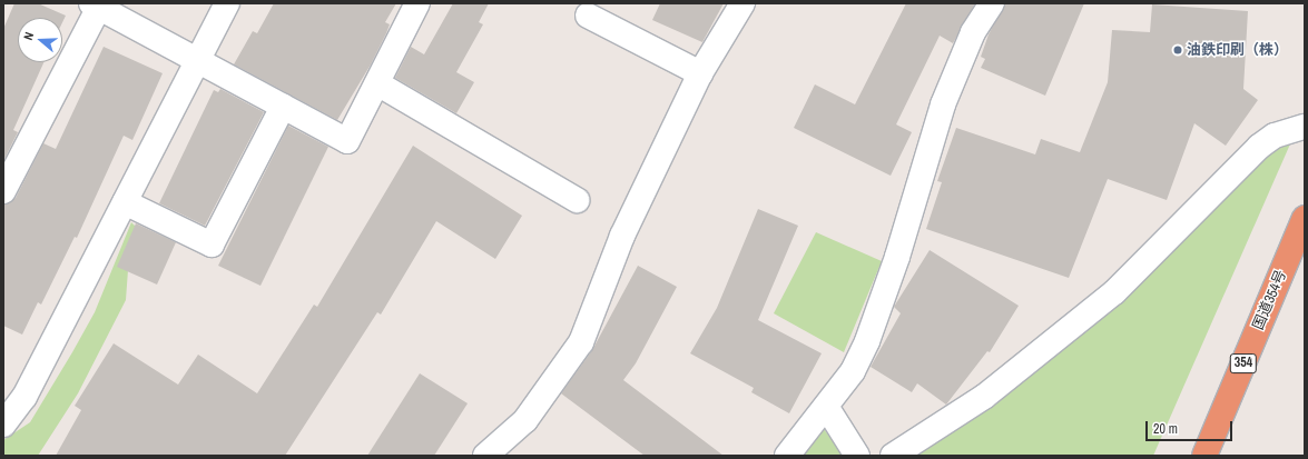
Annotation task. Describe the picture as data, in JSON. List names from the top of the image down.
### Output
{
  "streets": {
    "highway": ["国道354号", "354"]
  },
  "places": ["油鉄印刷（株）"],
  "scale_bar": "20 m",
  "north": "left"
}
